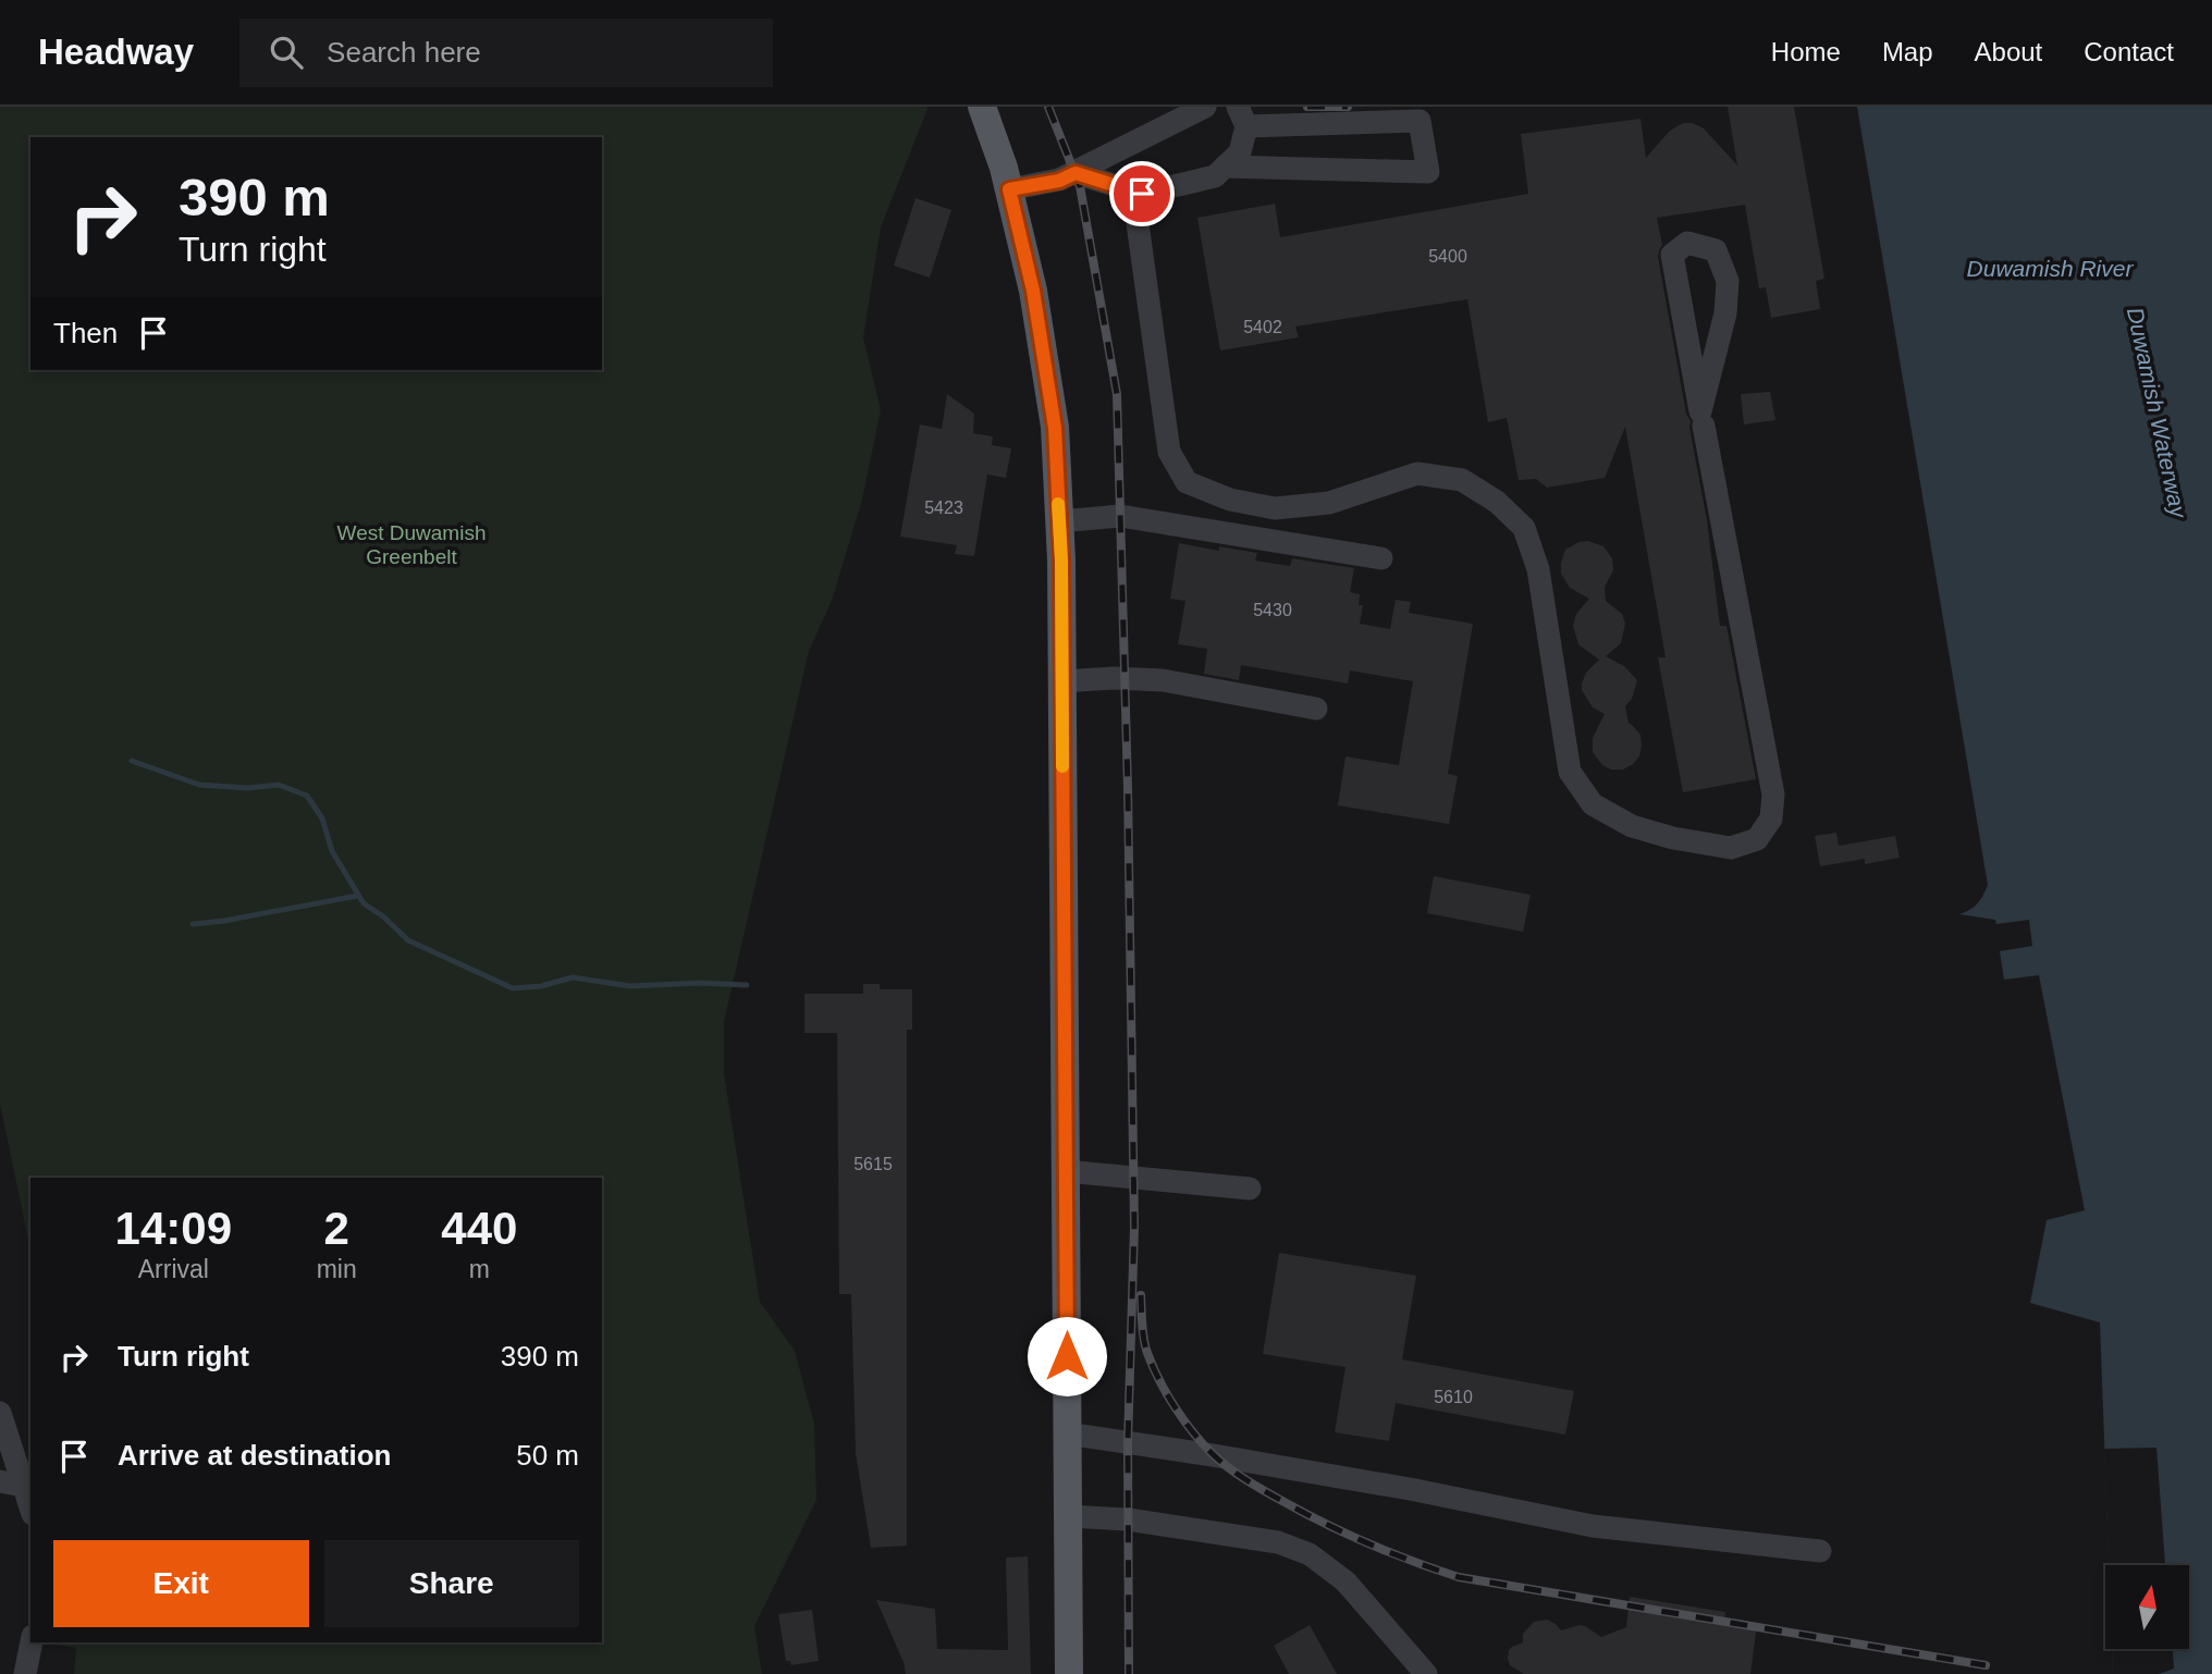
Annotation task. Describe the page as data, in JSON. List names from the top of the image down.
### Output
{
  "water": ["Duwamish River", "Duwamish Waterway"],
  "parks": ["West Duwamish Greenbelt"],
  "house_numbers": [
    "5400",
    "5402",
    "5423",
    "5430",
    "5615",
    "5610"
  ],
  "north": "top",
  "page": {
    "header": "Headway",
    "search": "Search here",
    "nav": [
      "Home",
      "Map",
      "About",
      "Contact"
    ],
    "turn": ["390 m", "Turn right"],
    "then": "Then",
    "eta": [
      "14:09",
      "Arrival",
      "2",
      "min",
      "440",
      "m"
    ],
    "list": [
      {
        "name": "Turn right",
        "value": "390 m"
      },
      {
        "name": "Arrive at destination",
        "value": "50 m"
      }
    ],
    "buttons": ["Exit", "Share"]
  }
}
